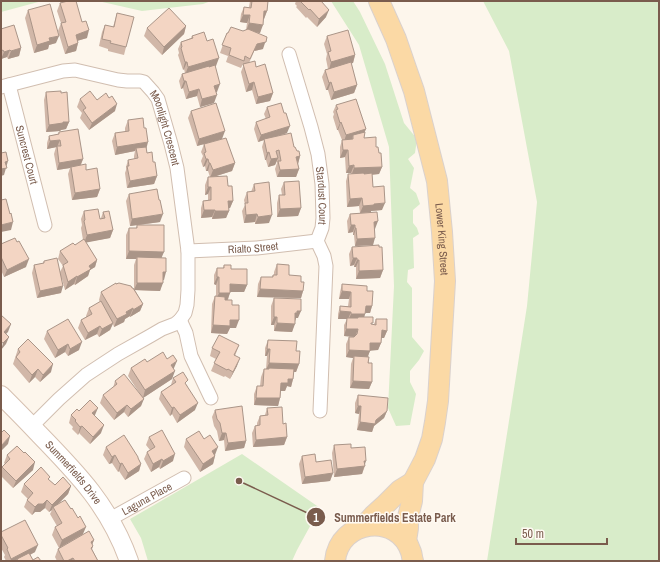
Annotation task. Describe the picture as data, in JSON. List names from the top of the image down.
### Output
{
  "streets": {
    "main road": ["Lower King Street"],
    "street": [
      "Moonlight Crescent",
      "Suncrest Court",
      "Stardust Court",
      "Rialto Street",
      "Summerfields Drive",
      "Laguna Place"
    ]
  },
  "crossings": [
    ["Moonlight Crescent", "Suncrest Court"],
    ["Moonlight Crescent", "Rialto Street"],
    ["Stardust Court", "Rialto Street"],
    ["Summerfields Drive", "Laguna Place"]
  ],
  "places": ["Summerfields Estate Park"],
  "scale_bar": "50 m"
}
